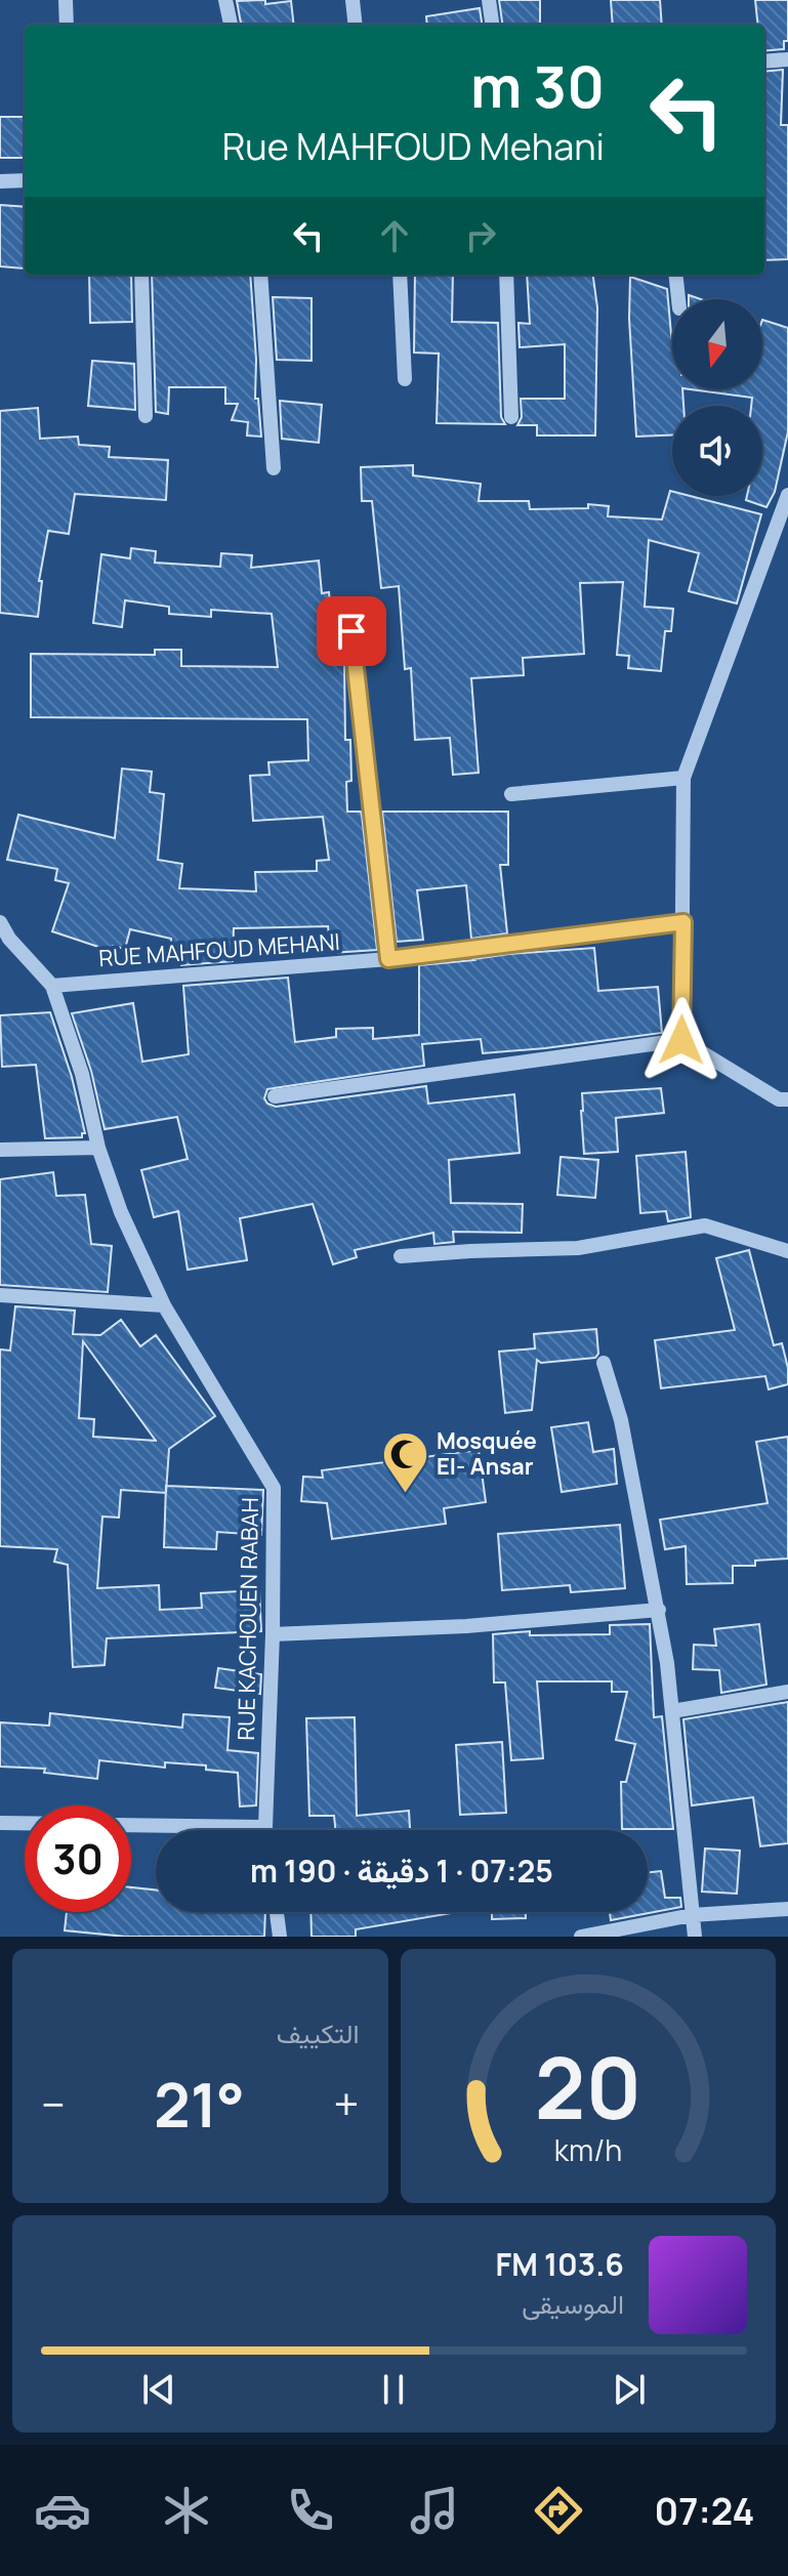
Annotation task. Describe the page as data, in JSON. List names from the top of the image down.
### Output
{
  "streets": {
    "street": ["RUE MAHFOUD MEHANI", "RUE KACHOUEN RABAH"]
  },
  "crossings": [
    ["RUE MAHFOUD MEHANI", "RUE KACHOUEN RABAH"]
  ],
  "places": {
    "mosque": ["Mosquée El- Ansar"]
  },
  "north": "bottom",
  "page": {
    "turn": ["30 m", "Rue MAHFOUD Mehani"],
    "limit": "30",
    "trip": "07:25 · 1 دقيقة · 190 m",
    "tile": "التكييف",
    "heat": ["−", "21°", "+"],
    "song": ["103.6 FM", "الموسيقى"],
    "tabs": "07:24",
    "gauge": ["20", "km/h"]
  }
}
